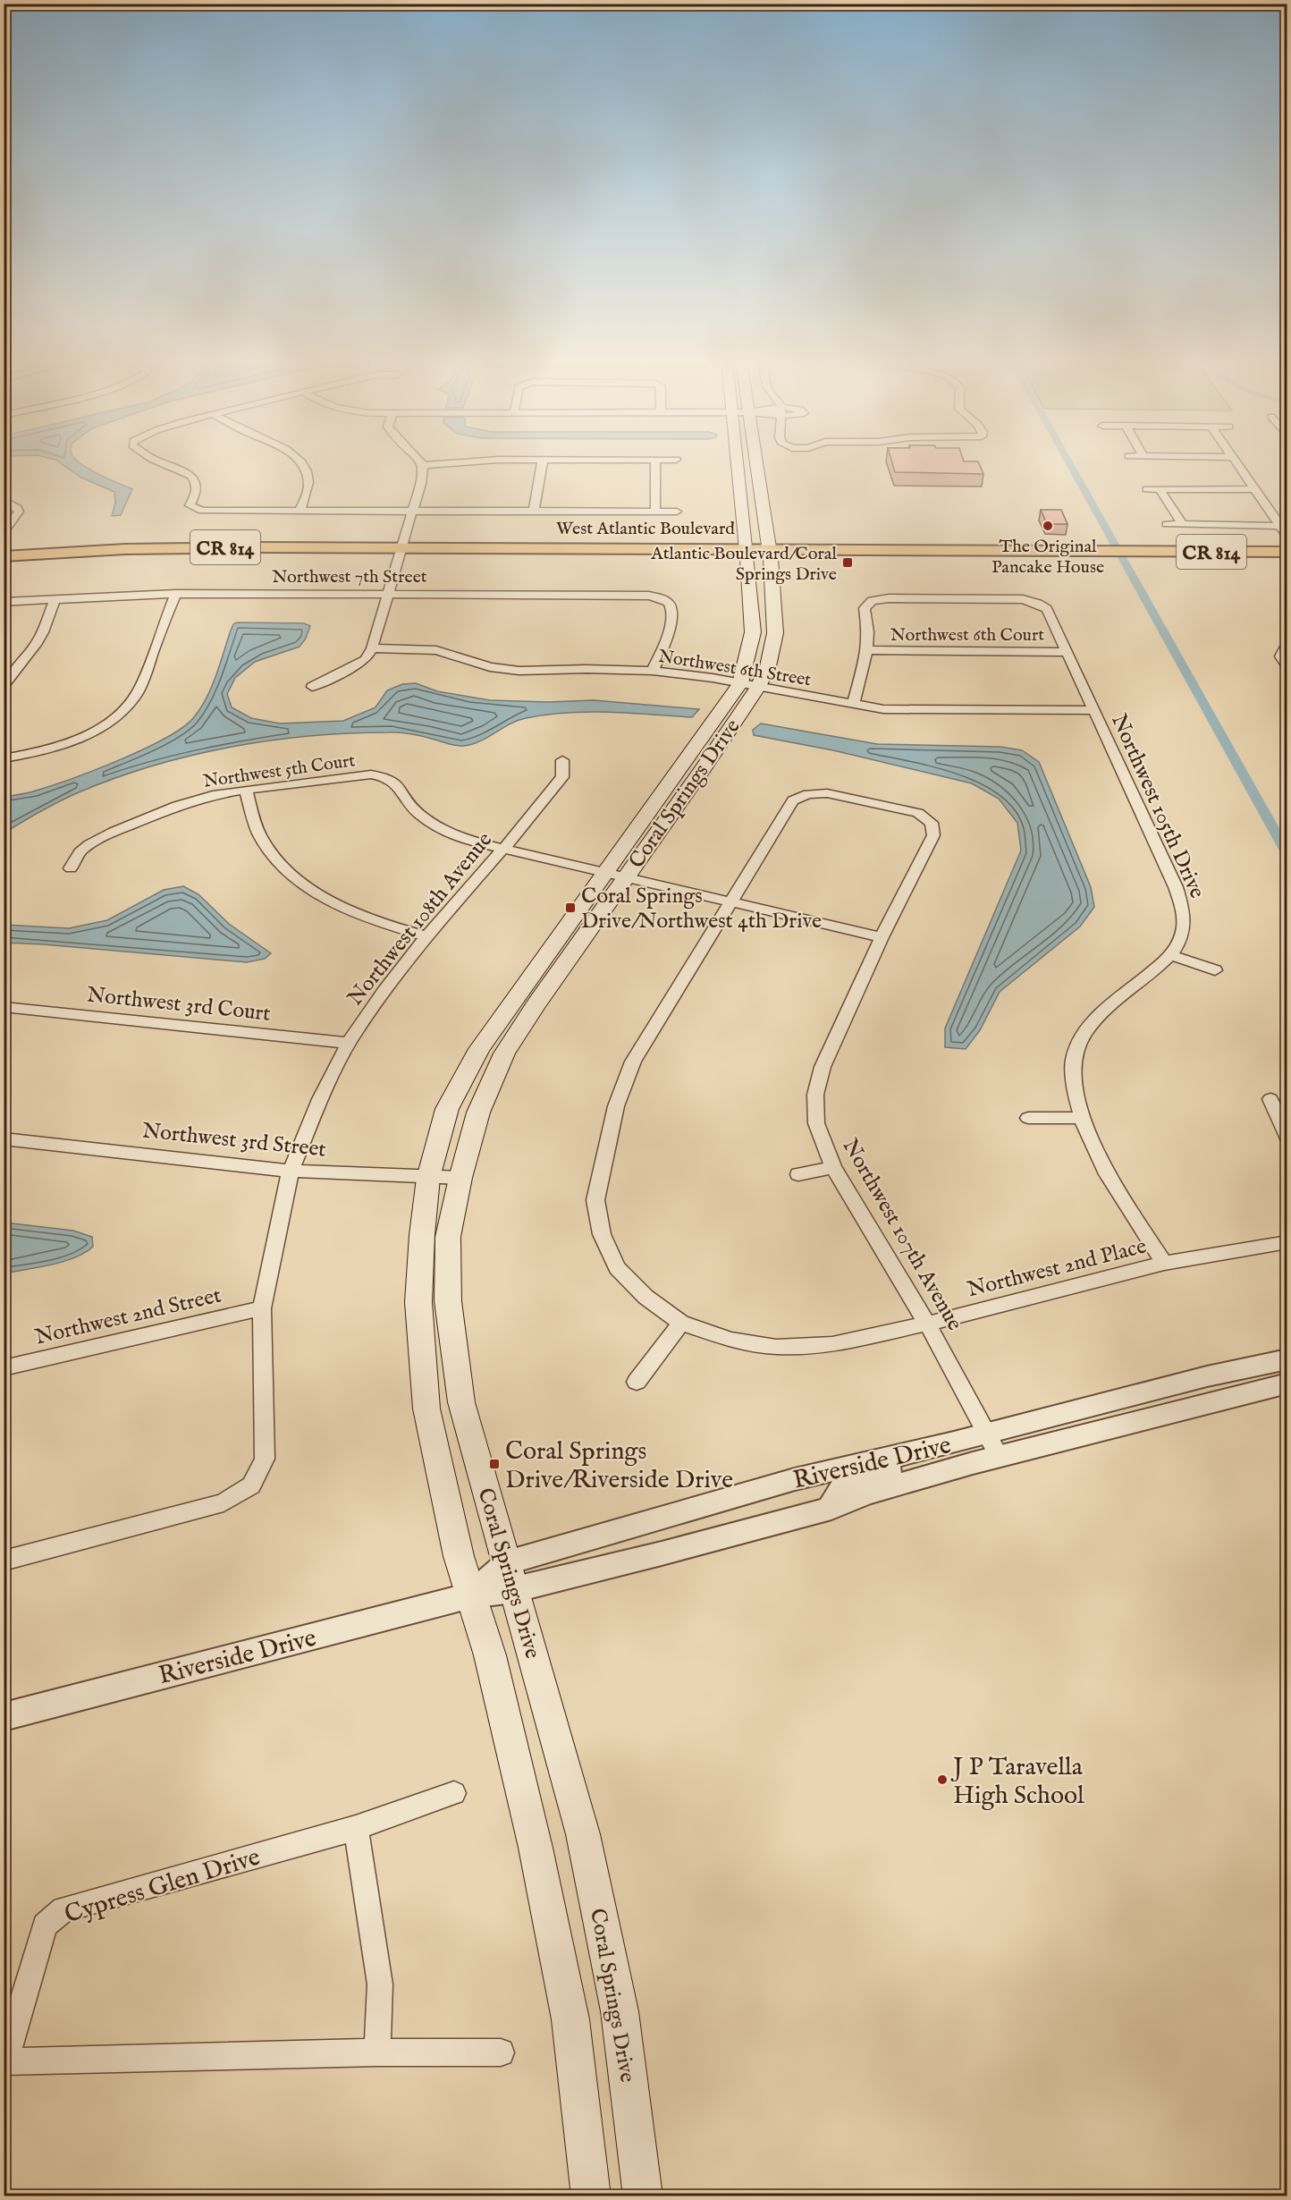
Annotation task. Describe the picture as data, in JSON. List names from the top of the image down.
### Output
{
  "streets": {
    "main road": ["West Atlantic Boulevard", "CR 814", "Coral Springs Drive"],
    "street": [
      "Northwest 7th Street",
      "Northwest 6th Court",
      "Northwest 6th Street",
      "Northwest 5th Court",
      "Northwest 105th Drive",
      "Northwest 108th Avenue",
      "Northwest 3rd Court",
      "Northwest 3rd Street",
      "Northwest 107th Avenue",
      "Northwest 2nd Place",
      "Northwest 2nd Street",
      "Riverside Drive",
      "Cypress Glen Drive"
    ]
  },
  "crossings": [
    ["West Atlantic Boulevard", "Coral Springs Drive"],
    ["Northwest 7th Street", "Northwest 6th Street"],
    ["Northwest 6th Court", "Northwest 105th Drive"],
    ["Northwest 6th Street", "Coral Springs Drive"],
    ["Northwest 6th Street", "Northwest 105th Drive"],
    ["Northwest 5th Court", "Northwest 108th Avenue"],
    ["Coral Springs Drive", "Northwest 3rd Street"],
    ["Coral Springs Drive", "Riverside Drive"],
    ["Northwest 105th Drive", "Northwest 2nd Place"],
    ["Northwest 108th Avenue", "Northwest 3rd Court"],
    ["Northwest 108th Avenue", "Northwest 3rd Street"],
    ["Northwest 108th Avenue", "Northwest 2nd Street"],
    ["Northwest 107th Avenue", "Northwest 2nd Place"],
    ["Northwest 107th Avenue", "Riverside Drive"]
  ],
  "places": {
    "other": ["The Original Pancake House", "J P Taravella High School"],
    "transit": ["Atlantic Boulevard/Coral Springs Drive", "Coral Springs Drive/Northwest 4th Drive", "Coral Springs Drive/Riverside Drive"]
  }
}
